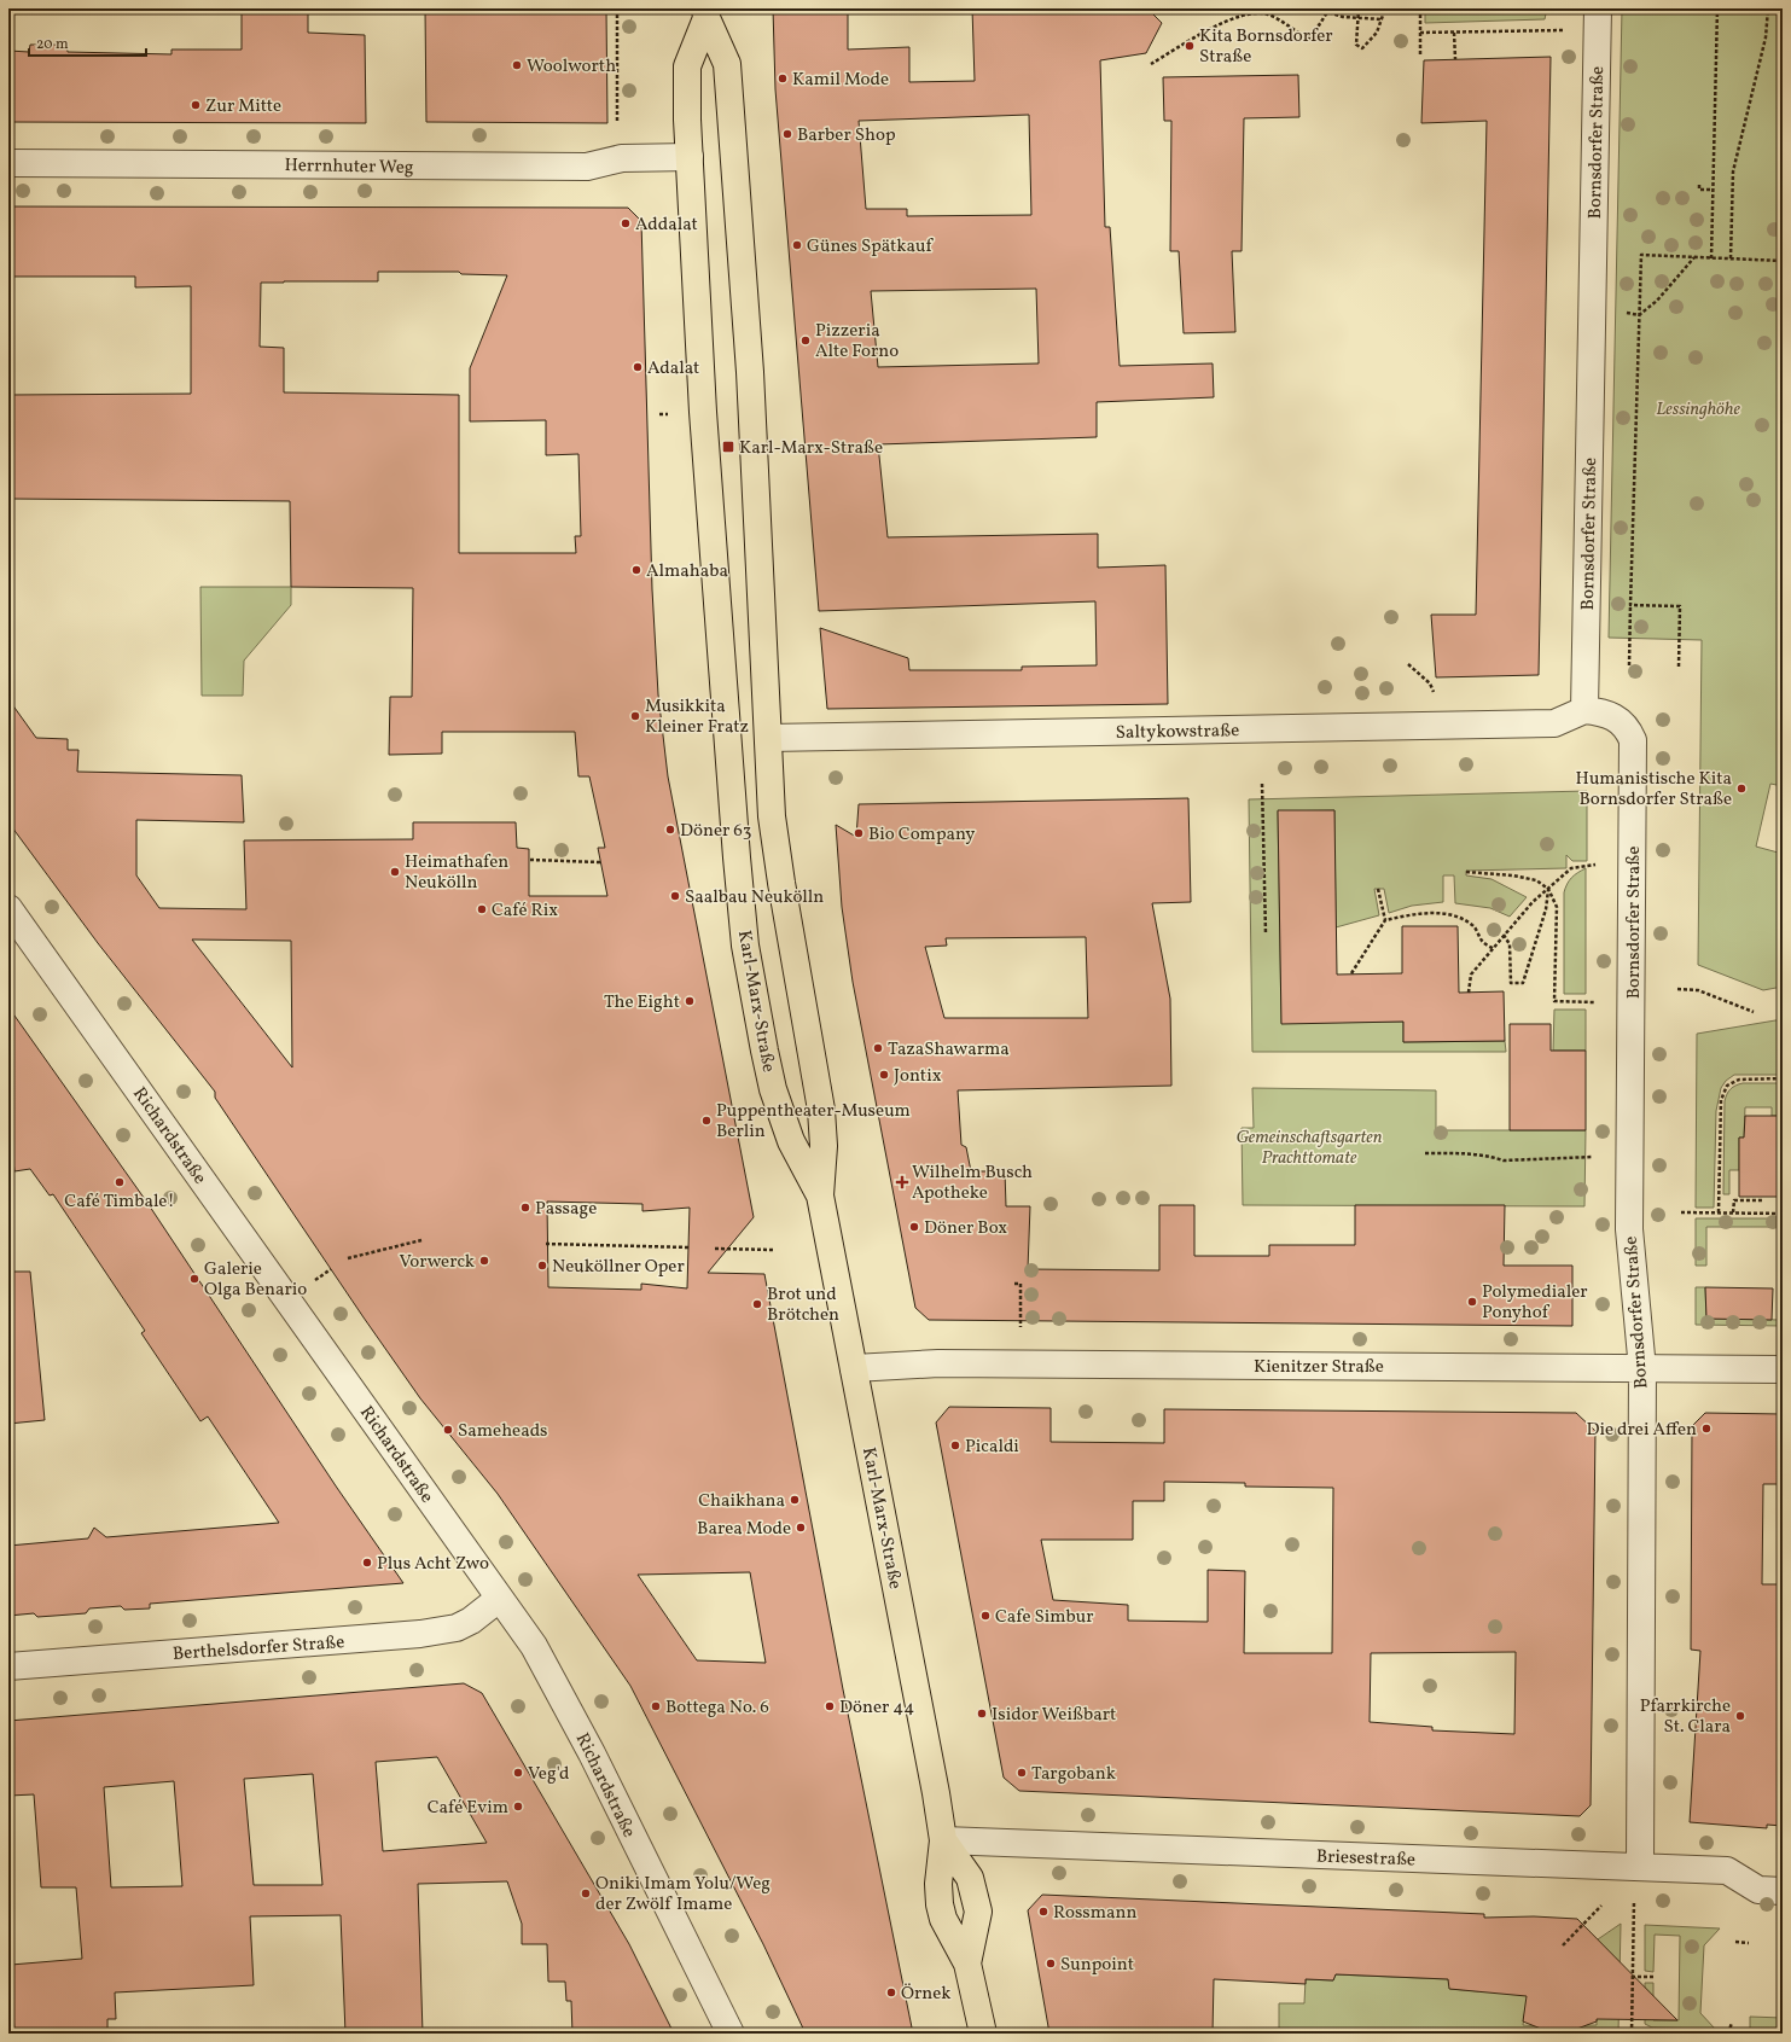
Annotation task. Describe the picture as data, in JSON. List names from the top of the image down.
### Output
{
  "streets": {
    "main road": ["Karl-Marx-Straße"],
    "street": [
      "Bornsdorfer Straße",
      "Herrnhuter Weg",
      "Saltykowstraße",
      "Richardstraße",
      "Kienitzer Straße",
      "Berthelsdorfer Straße",
      "Briesestraße"
    ]
  },
  "crossings": [
    ["Bornsdorfer Straße", "Saltykowstraße"],
    ["Bornsdorfer Straße", "Kienitzer Straße"],
    ["Bornsdorfer Straße", "Briesestraße"],
    ["Herrnhuter Weg", "Karl-Marx-Straße"],
    ["Saltykowstraße", "Karl-Marx-Straße"],
    ["Karl-Marx-Straße", "Kienitzer Straße"],
    ["Karl-Marx-Straße", "Briesestraße"],
    ["Richardstraße", "Berthelsdorfer Straße"]
  ],
  "parks": ["Lessinghöhe", "Gemeinschaftsgarten Prachttomate"],
  "places": {
    "other": [
      "Kita Bornsdorfer Straße",
      "Woolworth",
      "Kamil Mode",
      "Zur Mitte",
      "Barber Shop",
      "Addalat",
      "Günes Spätkauf",
      "Pizzeria Alte Forno",
      "Adalat",
      "Almahaba",
      "Musikkita Kleiner Fratz",
      "Humanistische Kita Bornsdorfer Straße",
      "Döner 63",
      "Bio Company",
      "Heimathafen Neukölln",
      "Saalbau Neukölln",
      "Café Rix",
      "The Eight",
      "TazaShawarma",
      "Jontix",
      "Puppentheater-Museum Berlin",
      "Café Timbale!",
      "Passage",
      "Döner Box",
      "Vorwerck",
      "Neuköllner Oper",
      "Galerie Olga Benario",
      "Polymedialer Ponyhof",
      "Brot und Brötchen",
      "Die drei Affen",
      "Sameheads",
      "Picaldi",
      "Chaikhana",
      "Barea Mode",
      "Plus Acht Zwo",
      "Cafe Simbur",
      "Bottega No. 6",
      "Döner 44",
      "Isidor Weißbart",
      "Pfarrkirche St. Clara",
      "Veg'd",
      "Targobank",
      "Café Evim",
      "Oniki Imam Yolu/Weg der Zwölf Imame",
      "Rossmann",
      "Sunpoint",
      "Örnek"
    ],
    "transit": ["Karl-Marx-Straße"],
    "health": ["Wilhelm Busch Apotheke"]
  },
  "scale_bar": "20 m"
}
